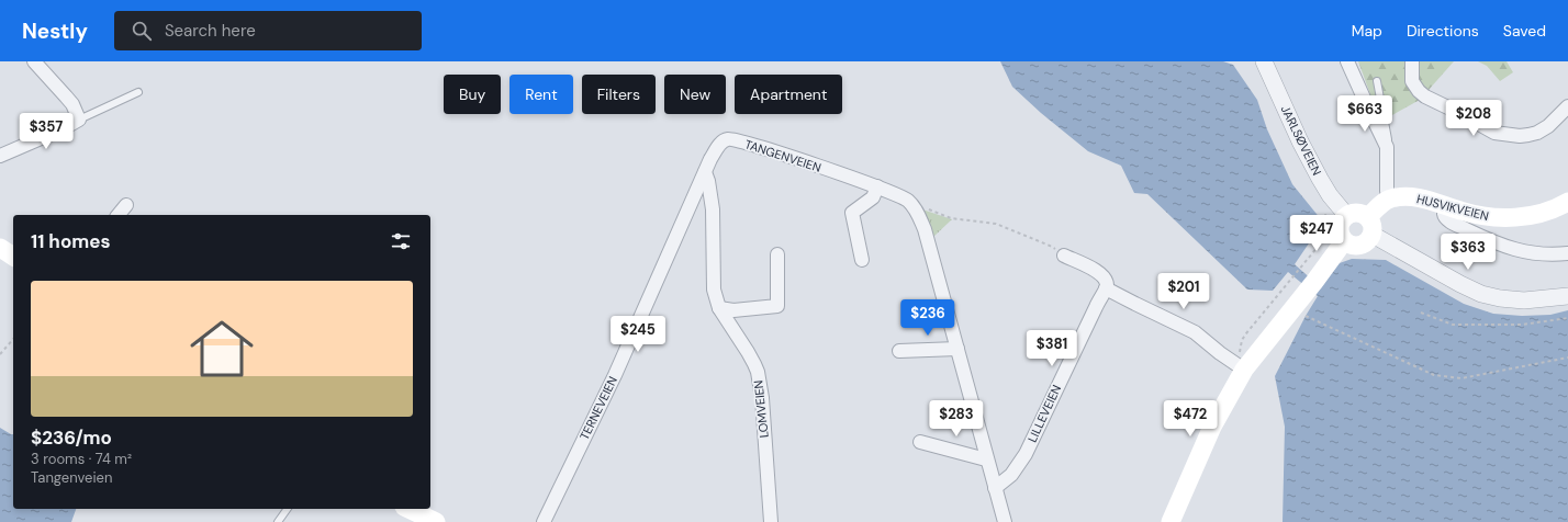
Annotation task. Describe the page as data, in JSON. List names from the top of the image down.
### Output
{
  "streets": {
    "main road": ["HUSVIKVEIEN"],
    "street": [
      "JARLSØVEIEN",
      "TANGENVEIEN",
      "TERNEVEIEN",
      "LOMVEIEN",
      "LILLEVEIEN"
    ]
  },
  "crossings": [
    ["TANGENVEIEN", "TERNEVEIEN"],
    ["TANGENVEIEN", "LOMVEIEN"],
    ["TANGENVEIEN", "LILLEVEIEN"],
    ["TERNEVEIEN", "LOMVEIEN"]
  ],
  "page": {
    "header": "Nestly",
    "search": "Search here",
    "nav": ["Map", "Directions", "Saved"],
    "chip": [
      "Buy",
      "Rent",
      "Filters",
      "New",
      "Apartment"
    ],
    "price": [
      "$663",
      "$208",
      "$357",
      "$247",
      "$363",
      "$201",
      "$236",
      "$245",
      "$381",
      "$283",
      "$472"
    ],
    "heading": "11 homes",
    "list": [
      {
        "name": "$236/mo",
        "note": "3 rooms · 74 m² · Tangenveien"
      }
    ]
  }
}
